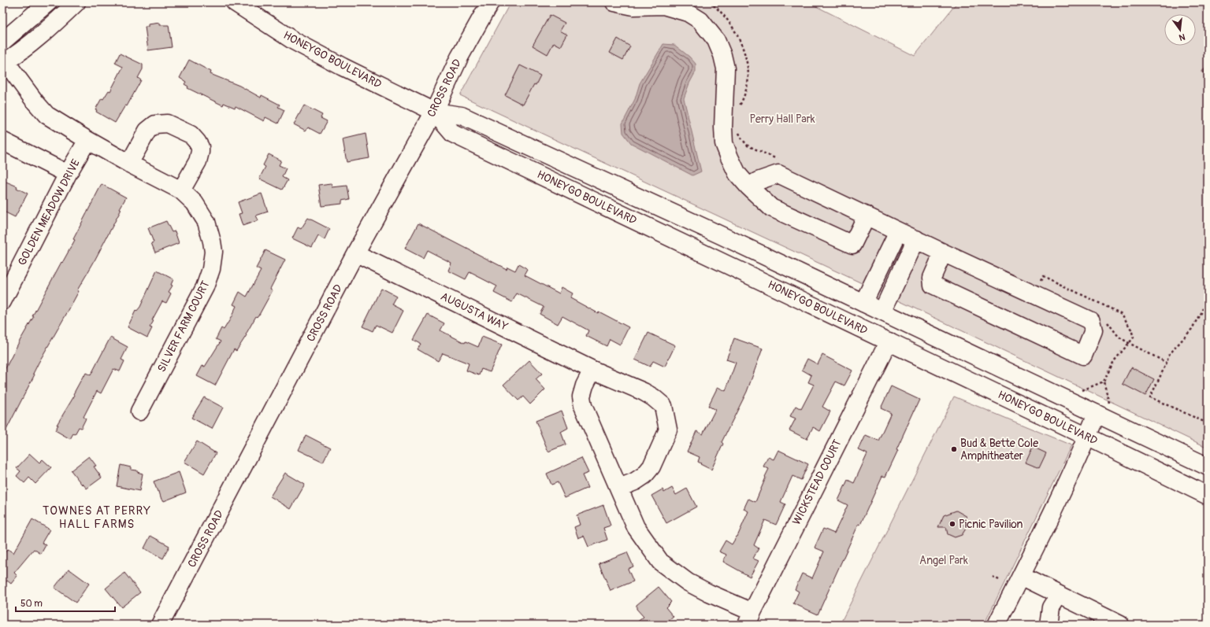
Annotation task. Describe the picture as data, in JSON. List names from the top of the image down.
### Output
{
  "streets": {
    "street": [
      "HONEYGO BOULEVARD",
      "CROSS ROAD",
      "GOLDEN MEADOW DRIVE",
      "AUGUSTA WAY",
      "SILVER FARM COURT",
      "WICKSTEAD COURT"
    ]
  },
  "crossings": [
    ["HONEYGO BOULEVARD", "CROSS ROAD"],
    ["HONEYGO BOULEVARD", "WICKSTEAD COURT"],
    ["CROSS ROAD", "AUGUSTA WAY"],
    ["GOLDEN MEADOW DRIVE", "SILVER FARM COURT"]
  ],
  "districts": ["TOWNES AT PERRY HALL FARMS"],
  "parks": ["Perry Hall Park", "Angel Park"],
  "places": ["Bud & Bette Cole Amphitheater", "Picnic Pavilion"],
  "scale_bar": "50 m",
  "north": "bottom"
}
